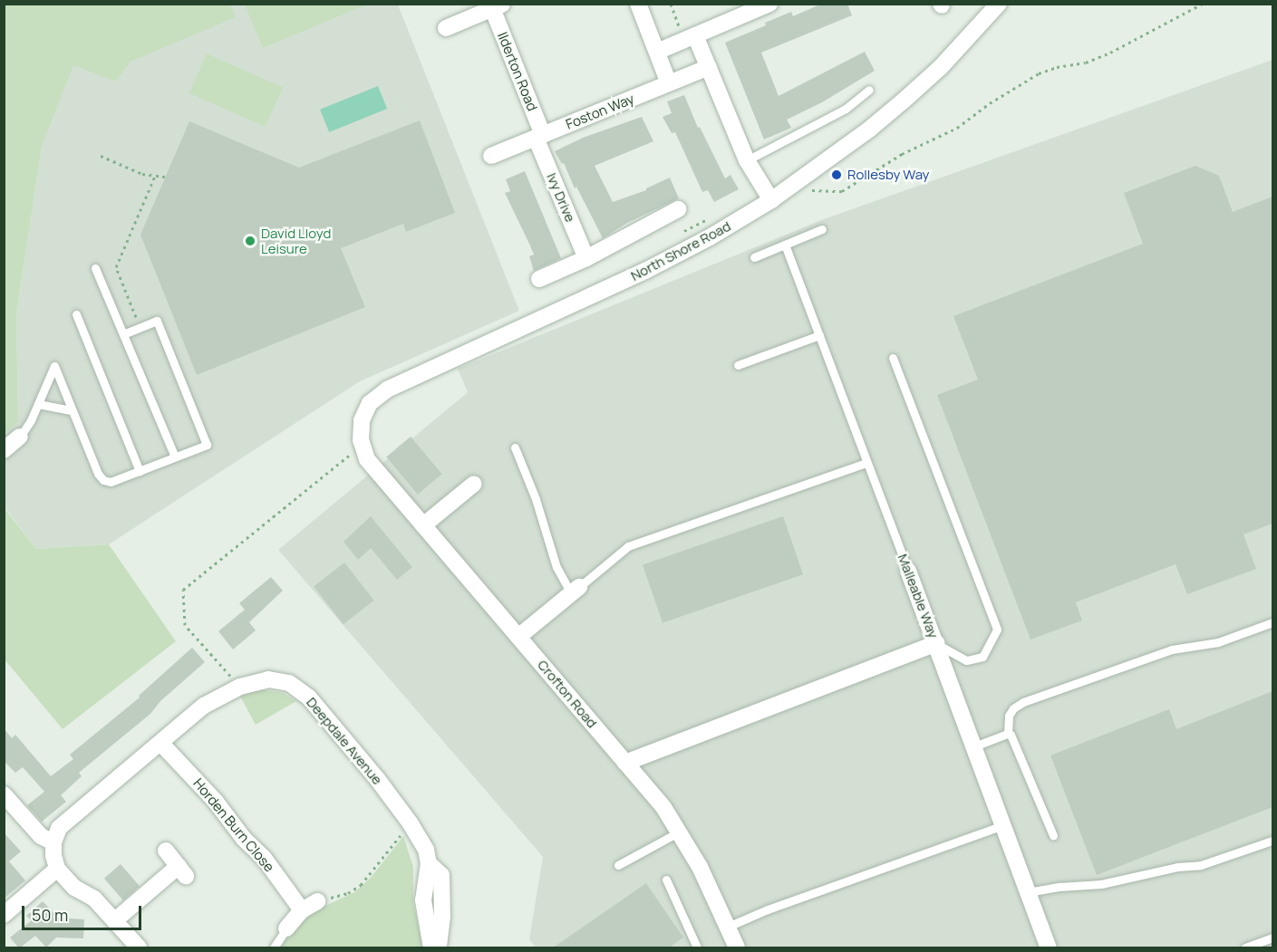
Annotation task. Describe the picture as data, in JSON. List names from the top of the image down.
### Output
{
  "streets": {
    "street": [
      "Ilderton Road",
      "Foston Way",
      "Ivy Drive",
      "North Shore Road",
      "Malleable Way",
      "Crofton Road",
      "Deepdale Avenue",
      "Horden Burn Close"
    ]
  },
  "crossings": [
    ["Ilderton Road", "Foston Way"],
    ["Ilderton Road", "Ivy Drive"],
    ["Foston Way", "Ivy Drive"],
    ["North Shore Road", "Crofton Road"],
    ["Deepdale Avenue", "Horden Burn Close"]
  ],
  "places": ["Rollesby Way", "David Lloyd Leisure"],
  "scale_bar": "50 m"
}
